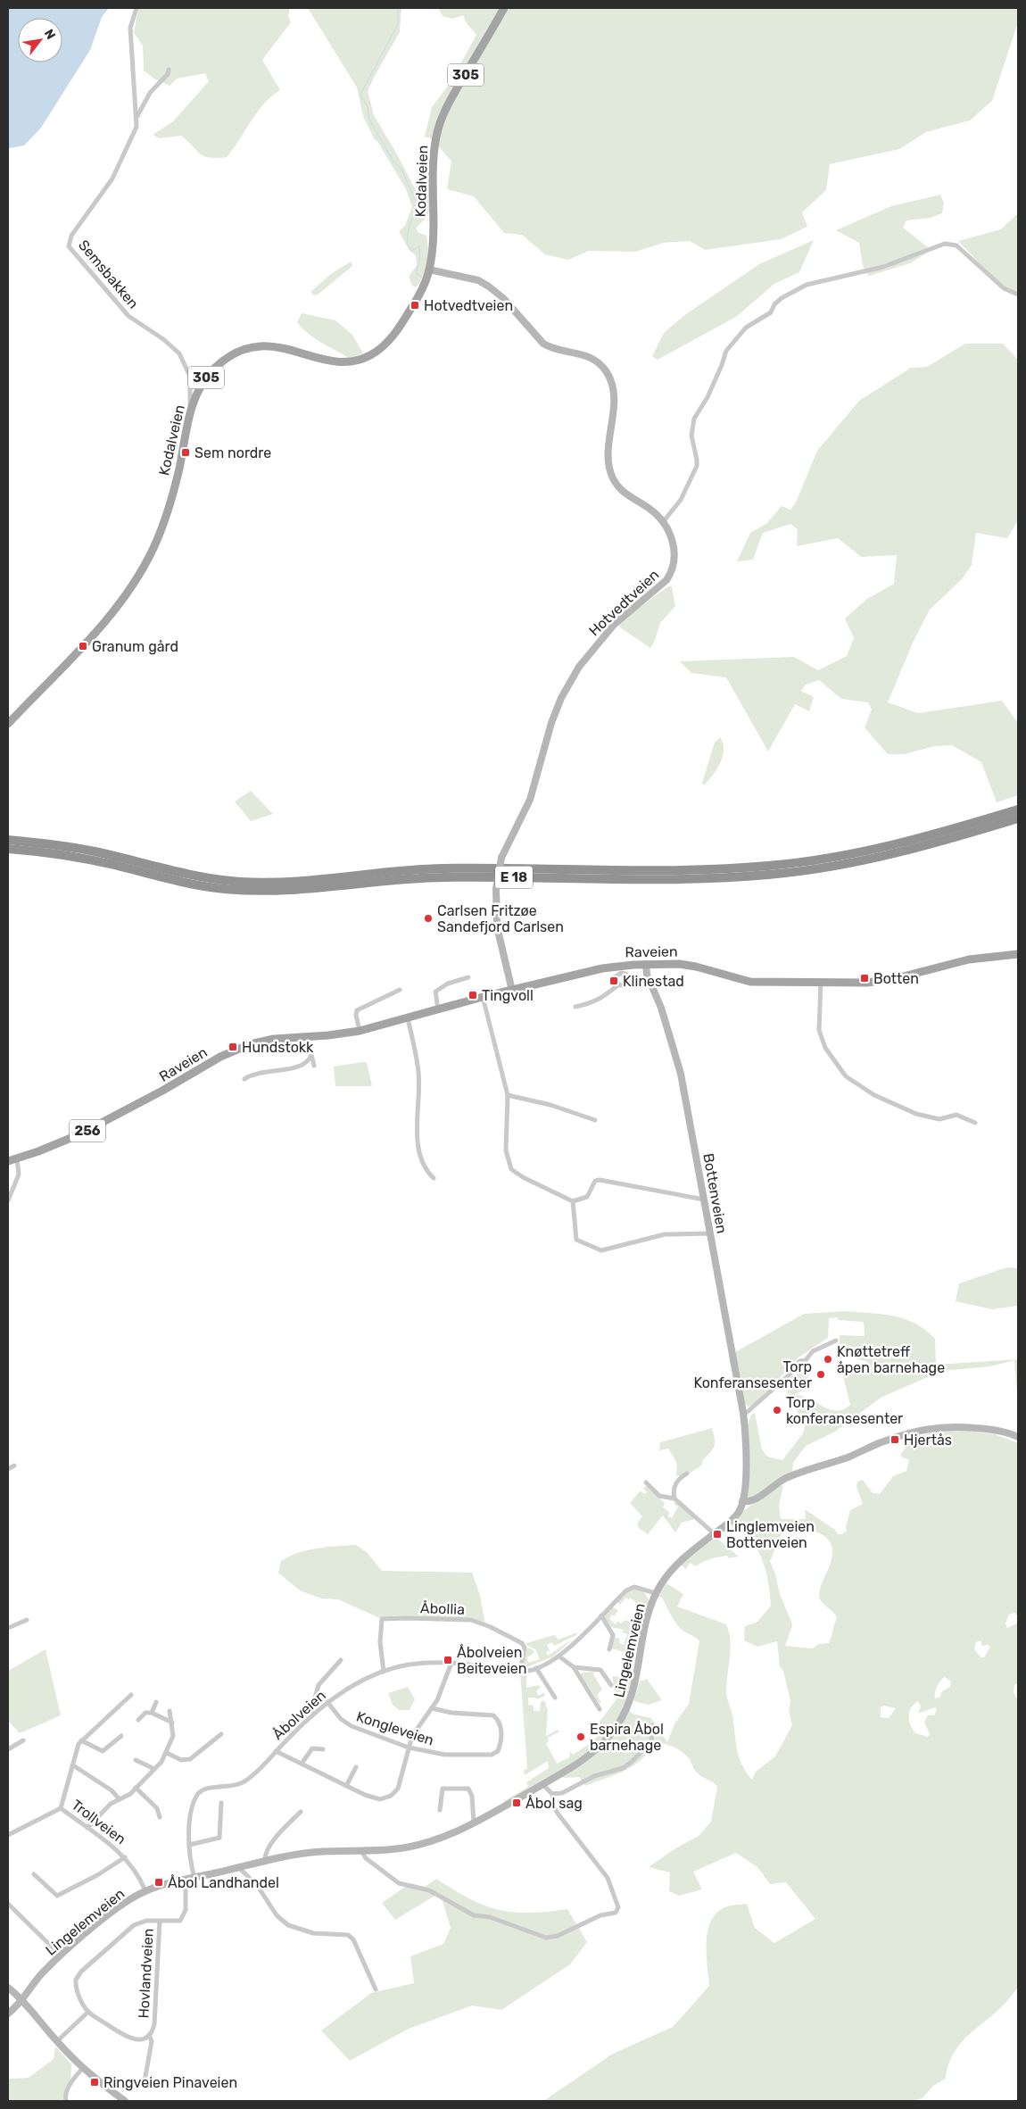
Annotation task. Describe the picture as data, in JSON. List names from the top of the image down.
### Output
{
  "streets": {
    "highway": ["E 18"],
    "main road": [
      "305",
      "Kodalveien",
      "Hotvedtveien",
      "Raveien",
      "256",
      "Bottenveien",
      "Lingelemveien"
    ],
    "street": [
      "Semsbakken",
      "Åbollia",
      "Åbolveien",
      "Kongleveien",
      "Trollveien",
      "Hovlandveien"
    ]
  },
  "crossings": [
    ["Kodalveien", "Semsbakken"],
    ["Kodalveien", "Hotvedtveien"],
    ["Hotvedtveien", "Raveien"],
    ["Raveien", "Bottenveien"],
    ["Bottenveien", "Lingelemveien"],
    ["Åbollia", "Åbolveien"],
    ["Lingelemveien", "Åbolveien"],
    ["Lingelemveien", "Trollveien"],
    ["Lingelemveien", "Hovlandveien"],
    ["Åbolveien", "Kongleveien"]
  ],
  "places": {
    "transit": [
      "Hotvedtveien",
      "Sem nordre",
      "Granum gård",
      "Botten",
      "Klinestad",
      "Tingvoll",
      "Hundstokk",
      "Hjertås",
      "Linglemveien Bottenveien",
      "Åbolveien Beiteveien",
      "Åbol sag",
      "Åbol Landhandel",
      "Ringveien Pinaveien"
    ],
    "other": [
      "Carlsen Fritzøe Sandefjord Carlsen",
      "Knøttetreff åpen barnehage",
      "Torp Konferansesenter",
      "Torp konferansesenter",
      "Espira Åbol barnehage"
    ]
  },
  "north": "top right"
}
